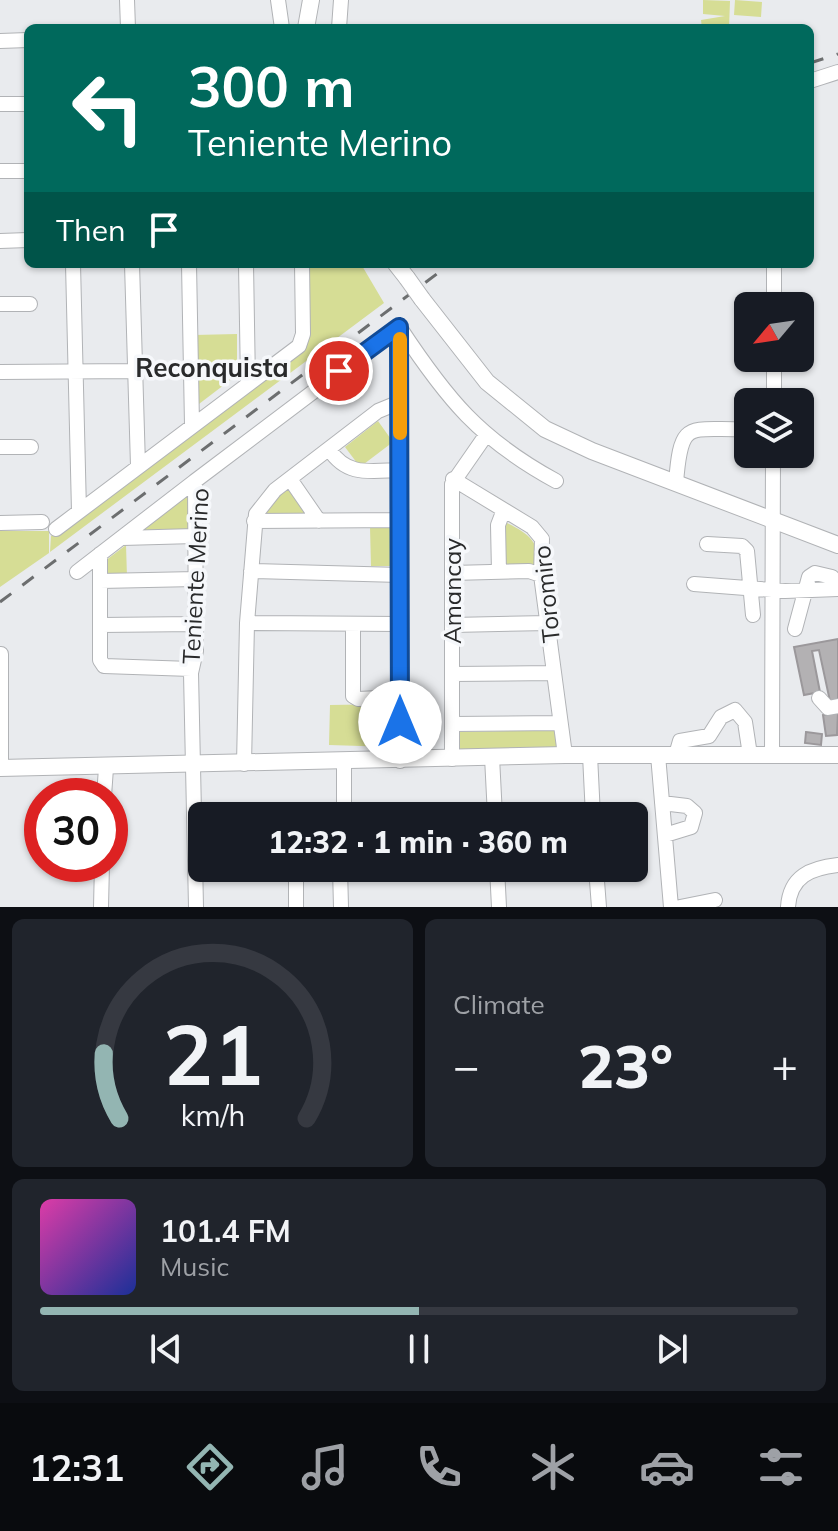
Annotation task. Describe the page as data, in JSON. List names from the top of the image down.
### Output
{
  "streets": {
    "street": ["Teniente Merino", "Amancay", "Toromiro"]
  },
  "crossings": [
    ["Amancay", "Toromiro"]
  ],
  "districts": ["Reconquista"],
  "north": "bottom left",
  "page": {
    "turn": ["300 m", "Teniente Merino"],
    "then": "Then",
    "limit": "30",
    "trip": "12:32 · 1 min · 360 m",
    "tile": "Climate",
    "heat": ["−", "23°", "+"],
    "song": ["101.4 FM", "Music"],
    "tabs": "12:31",
    "gauge": ["21", "km/h"]
  }
}
